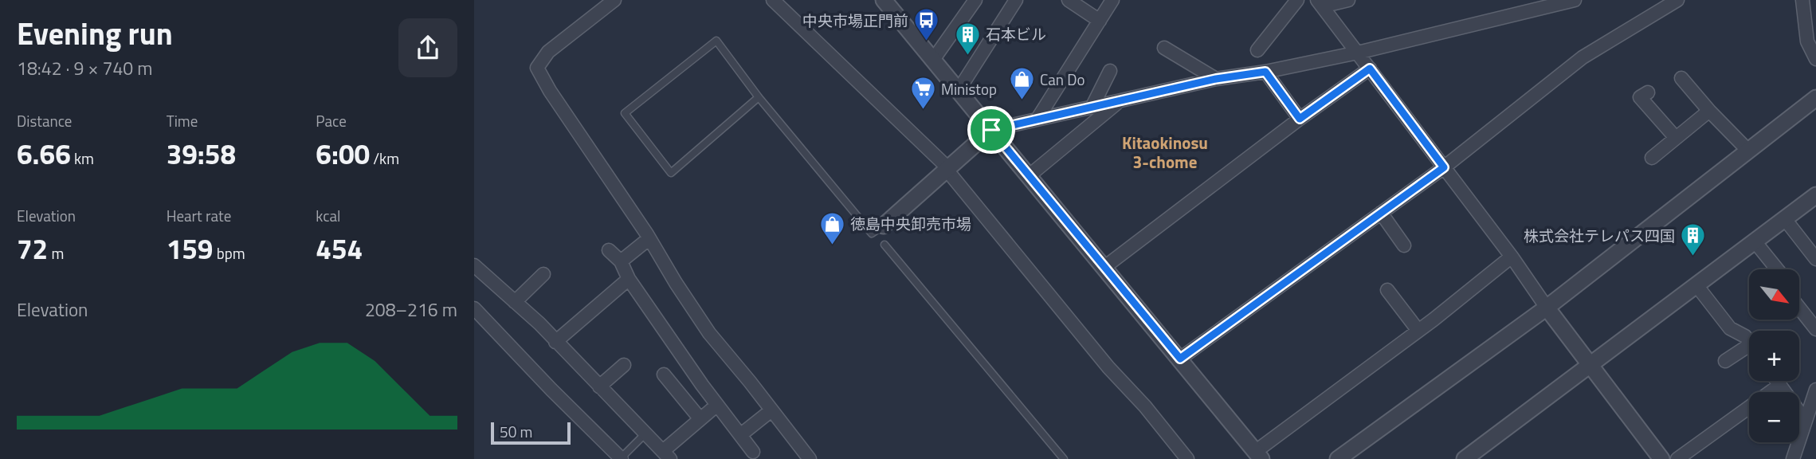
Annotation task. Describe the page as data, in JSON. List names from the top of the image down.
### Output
{
  "districts": ["Kitaokinosu 3-chome"],
  "places": {
    "bus stop": ["中央市場正門前"],
    "building": ["石本ビル", "株式会社テレパス四国"],
    "shop": ["Can Do", "徳島中央卸売市場"],
    "supermarket": ["Ministop"]
  },
  "scale_bar": "50 m",
  "north": "bottom right",
  "page": {
    "heading": ["Evening run", "18:42 · 9 × 740 m"],
    "stats": [
      ["Distance", "6.66 km"],
      ["Time", "39:58"],
      ["Pace", "6:00 /km"],
      ["Elevation", "72 m"],
      ["Heart rate", "159 bpm"],
      ["kcal", "454"]
    ],
    "map_buttons": ["+", "−"],
    "chart": ["Elevation", "208–216 m"],
    "scale": "50 m"
  }
}
